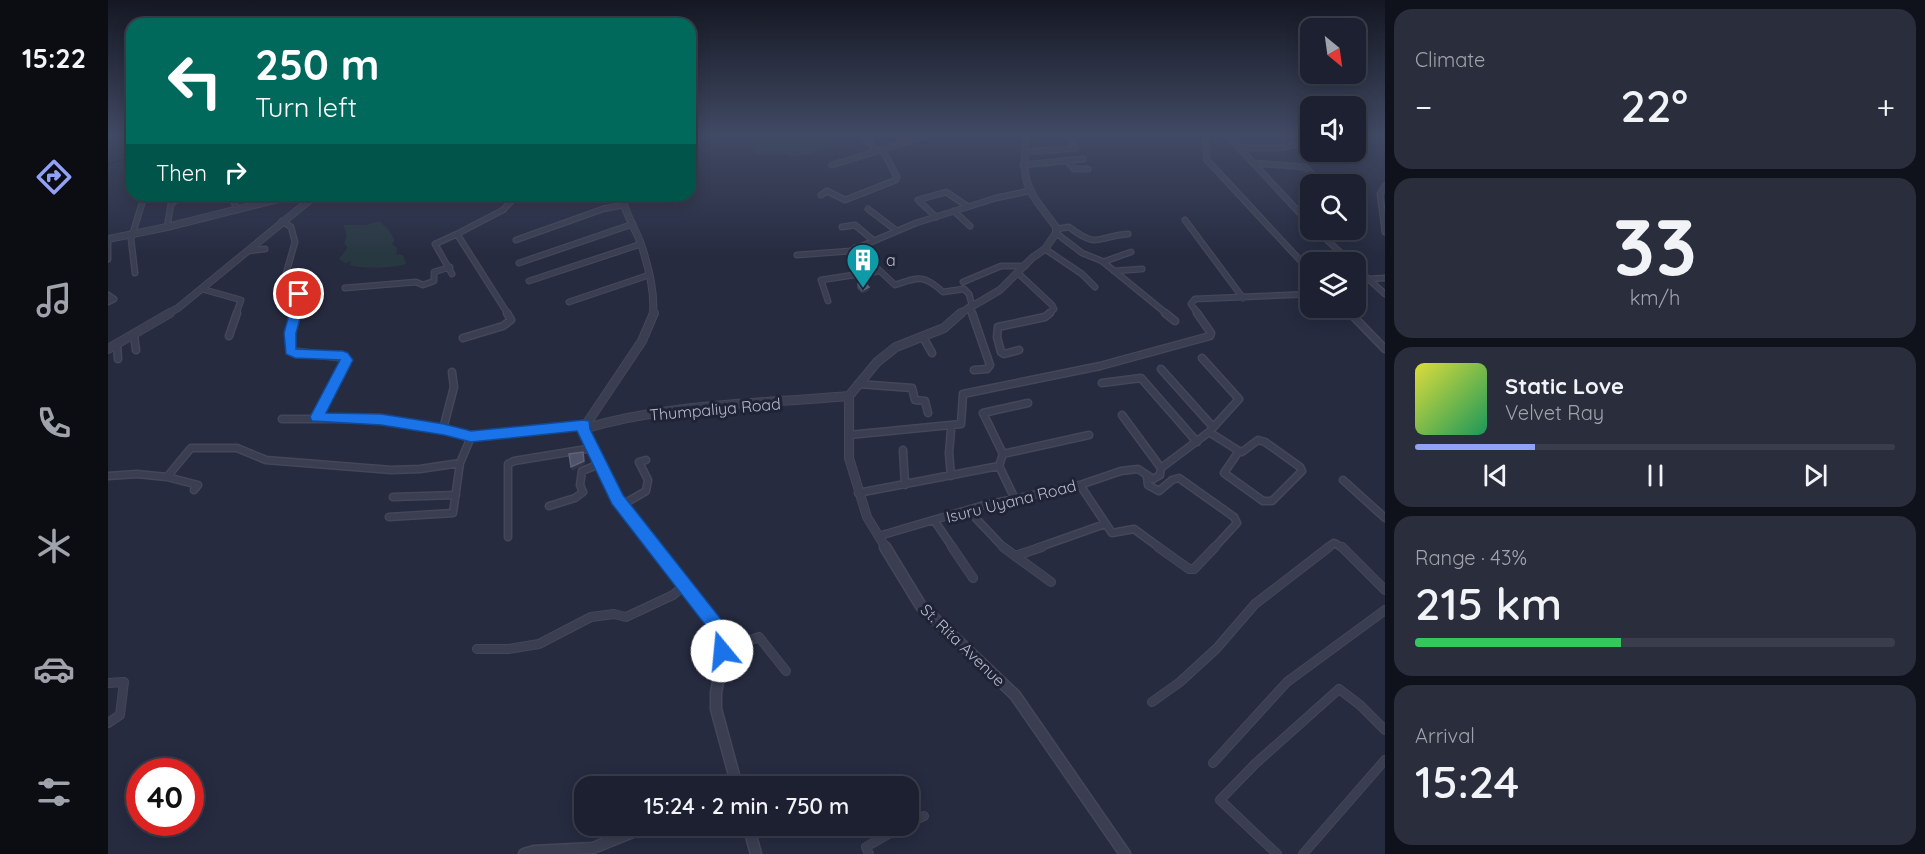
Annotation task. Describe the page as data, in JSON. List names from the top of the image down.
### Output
{
  "streets": {
    "street": ["Thumpaliya Road", "Isuru Uyana Road", "St. Rita Avenue"]
  },
  "crossings": [
    ["Thumpaliya Road", "St. Rita Avenue"],
    ["Isuru Uyana Road", "St. Rita Avenue"]
  ],
  "places": {
    "building": ["a"]
  },
  "north": "bottom right",
  "page": {
    "tabs": "15:22",
    "tile": [
      "Climate",
      ["33", "km/h"],
      ["Range · 43%", "215 km"],
      ["Arrival", "15:24"]
    ],
    "turn": ["250 m", "Turn left"],
    "heat": ["−", "22°", "+"],
    "then": "Then",
    "song": ["Static Love", "Velvet Ray"],
    "limit": "40",
    "trip": "15:24 · 2 min · 750 m"
  }
}
